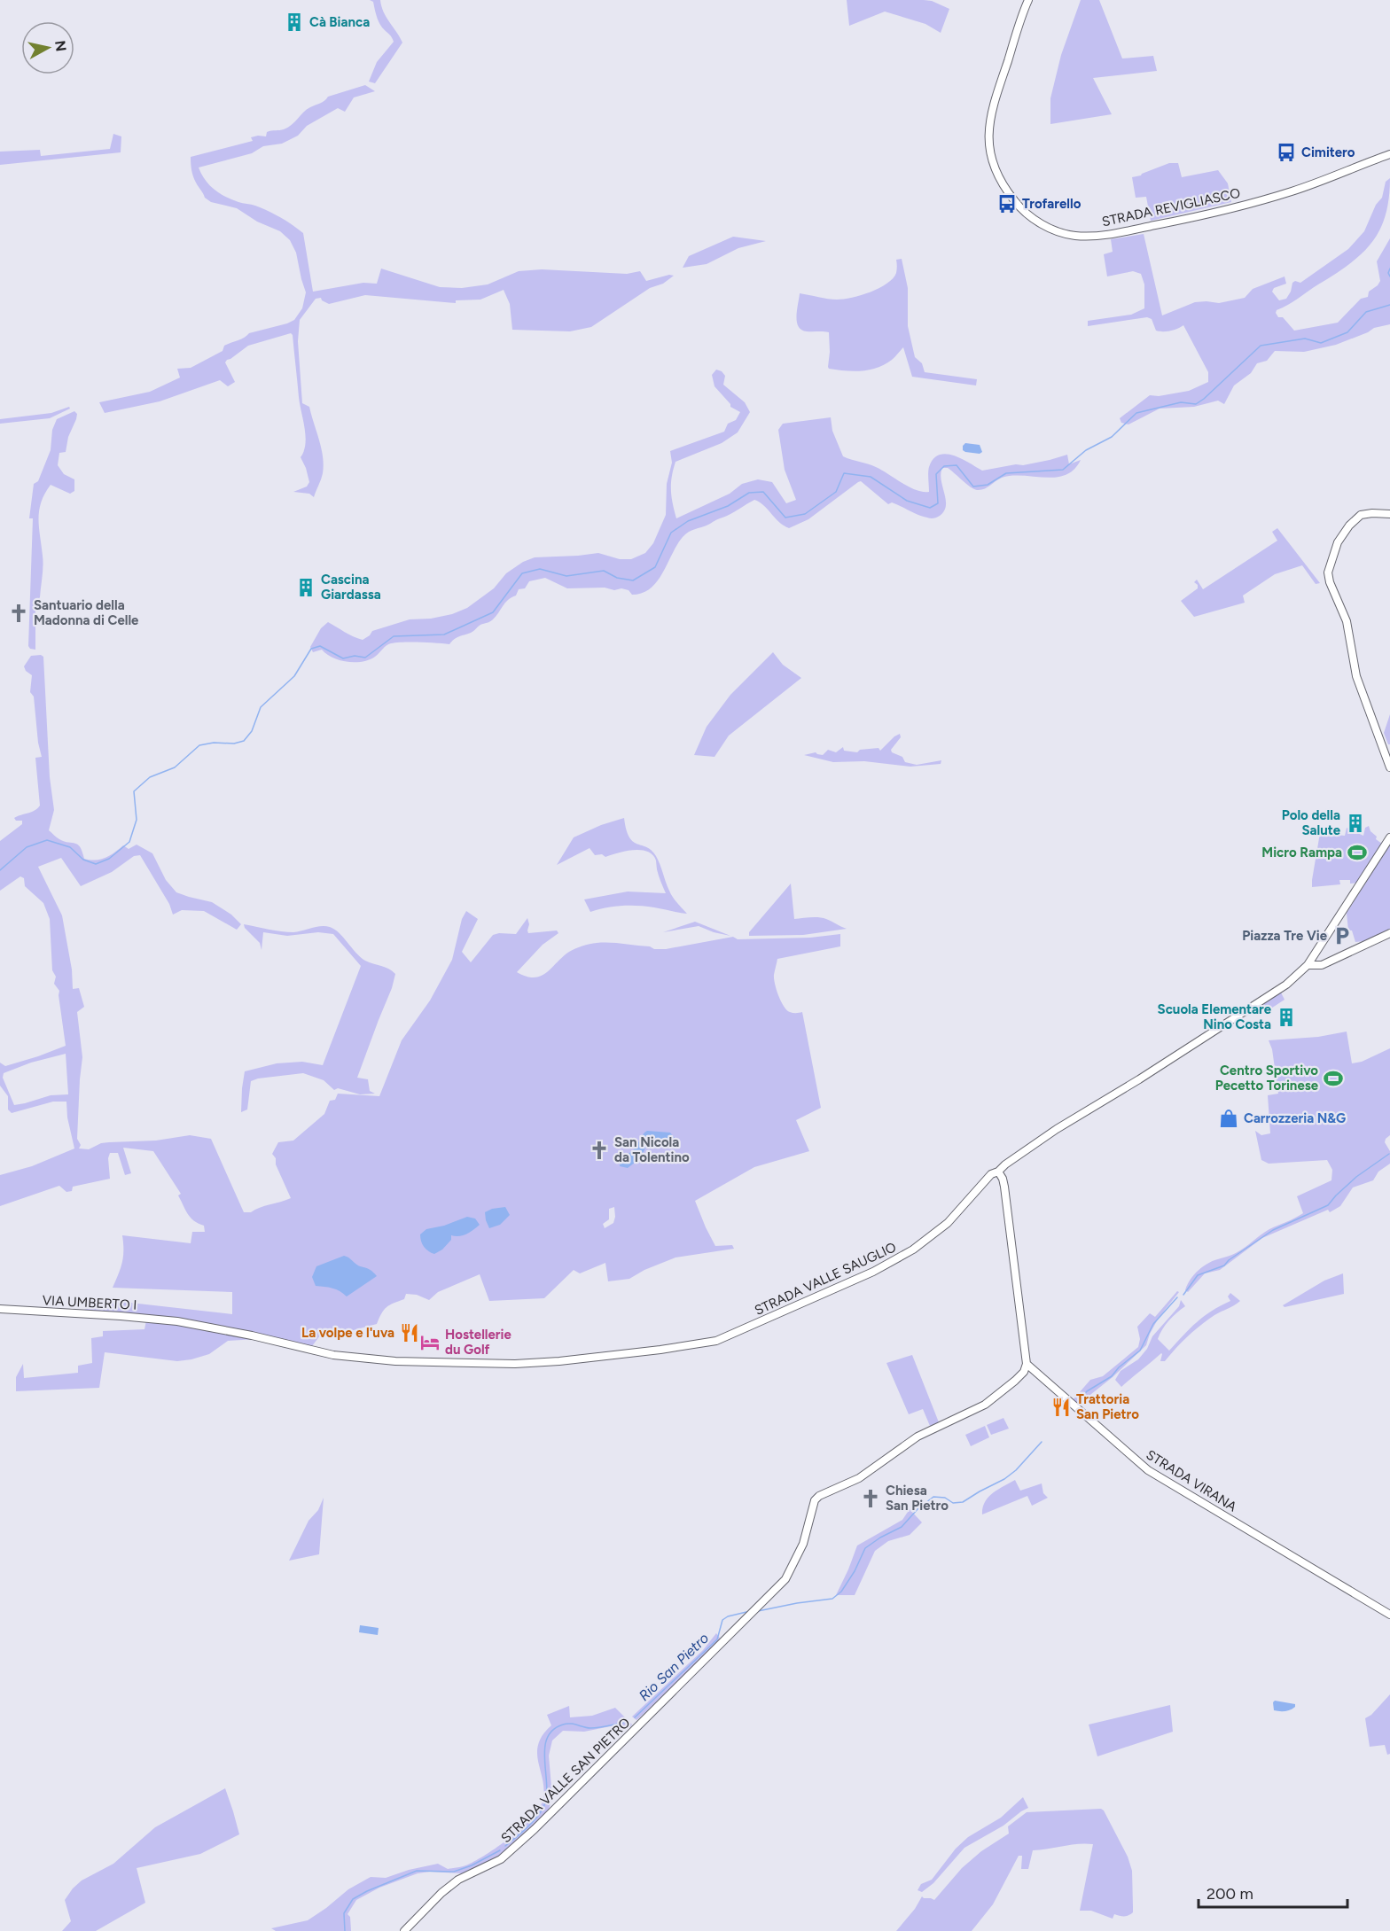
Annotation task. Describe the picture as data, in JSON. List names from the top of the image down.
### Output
{
  "streets": {
    "street": [
      "STRADA REVIGLIASCO",
      "STRADA VALLE SAUGLIO",
      "VIA UMBERTO I",
      "STRADA VIRANA",
      "STRADA VALLE SAN PIETRO"
    ]
  },
  "crossings": [
    ["STRADA VALLE SAUGLIO", "VIA UMBERTO I"],
    ["STRADA VIRANA", "STRADA VALLE SAN PIETRO"]
  ],
  "water": ["Rio San Pietro"],
  "places": {
    "building": [
      "Cà Bianca",
      "Cascina Giardassa",
      "Polo della Salute",
      "Scuola Elementare Nino Costa"
    ],
    "bus stop": ["Cimitero", "Trofarello"],
    "church": ["Santuario della Madonna di Celle", "San Nicola da Tolentino", "Chiesa San Pietro"],
    "sports": ["Micro Rampa", "Centro Sportivo Pecetto Torinese"],
    "parking": ["Piazza Tre Vie"],
    "shop": ["Carrozzeria N&G"],
    "restaurant": ["La volpe e l'uva", "Trattoria San Pietro"],
    "hotel": ["Hostellerie du Golf"]
  },
  "scale_bar": "200 m",
  "north": "right"
}
